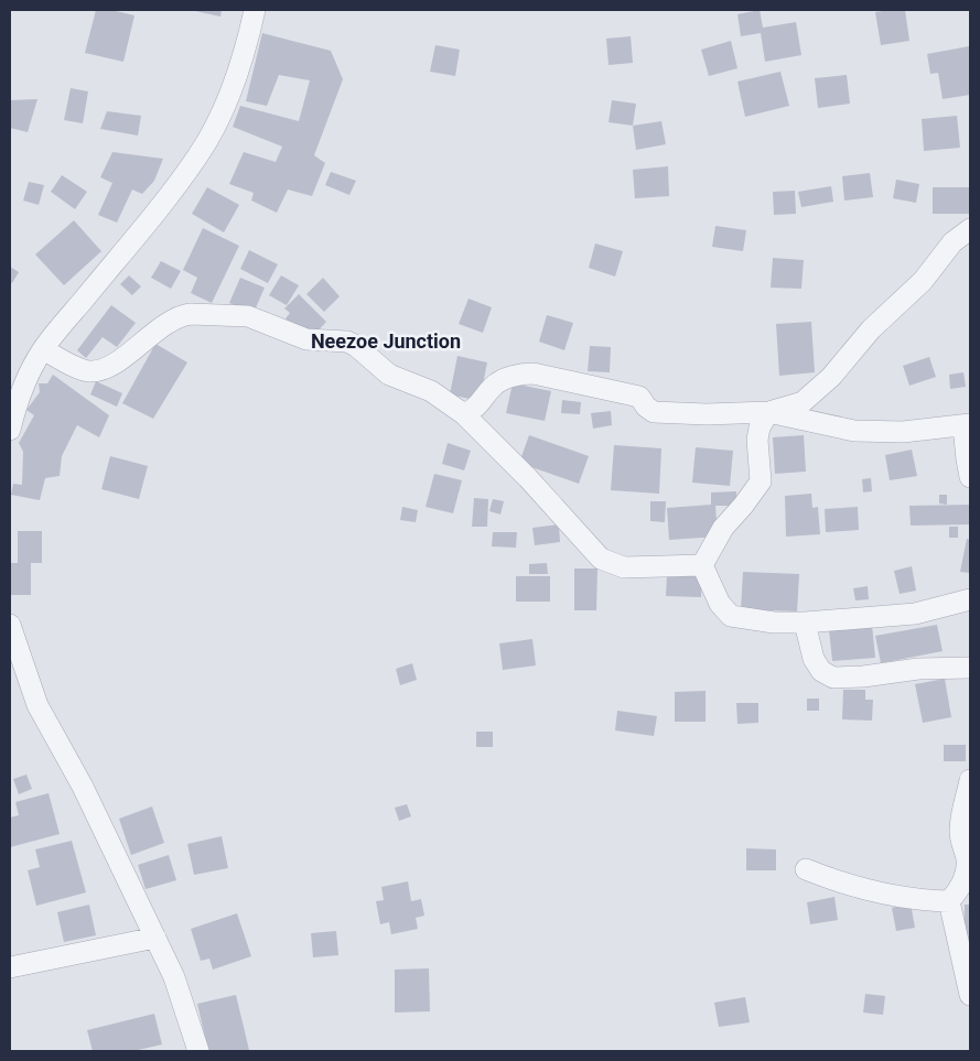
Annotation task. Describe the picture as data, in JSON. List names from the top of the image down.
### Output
{
  "districts": ["Neezoe Junction"]
}
